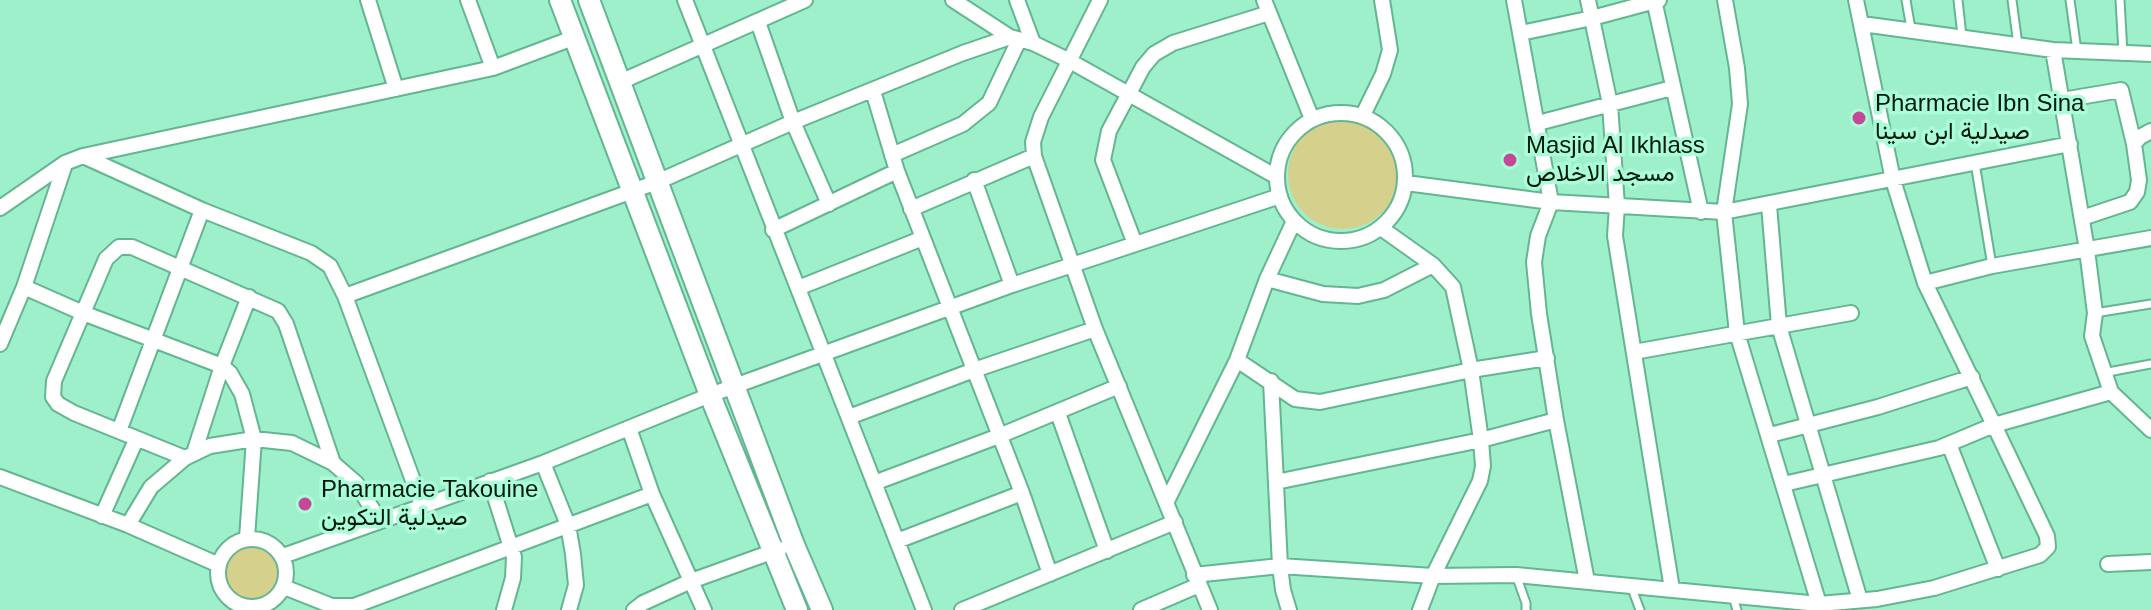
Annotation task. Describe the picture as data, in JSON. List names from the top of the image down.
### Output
{
  "places": ["Pharmacie Ibn Sina صيدلية ابن سينا", "Masjid Al Ikhlass مسجد الاخلاص", "Pharmacie Takouine صيدلية التكوين"]
}
